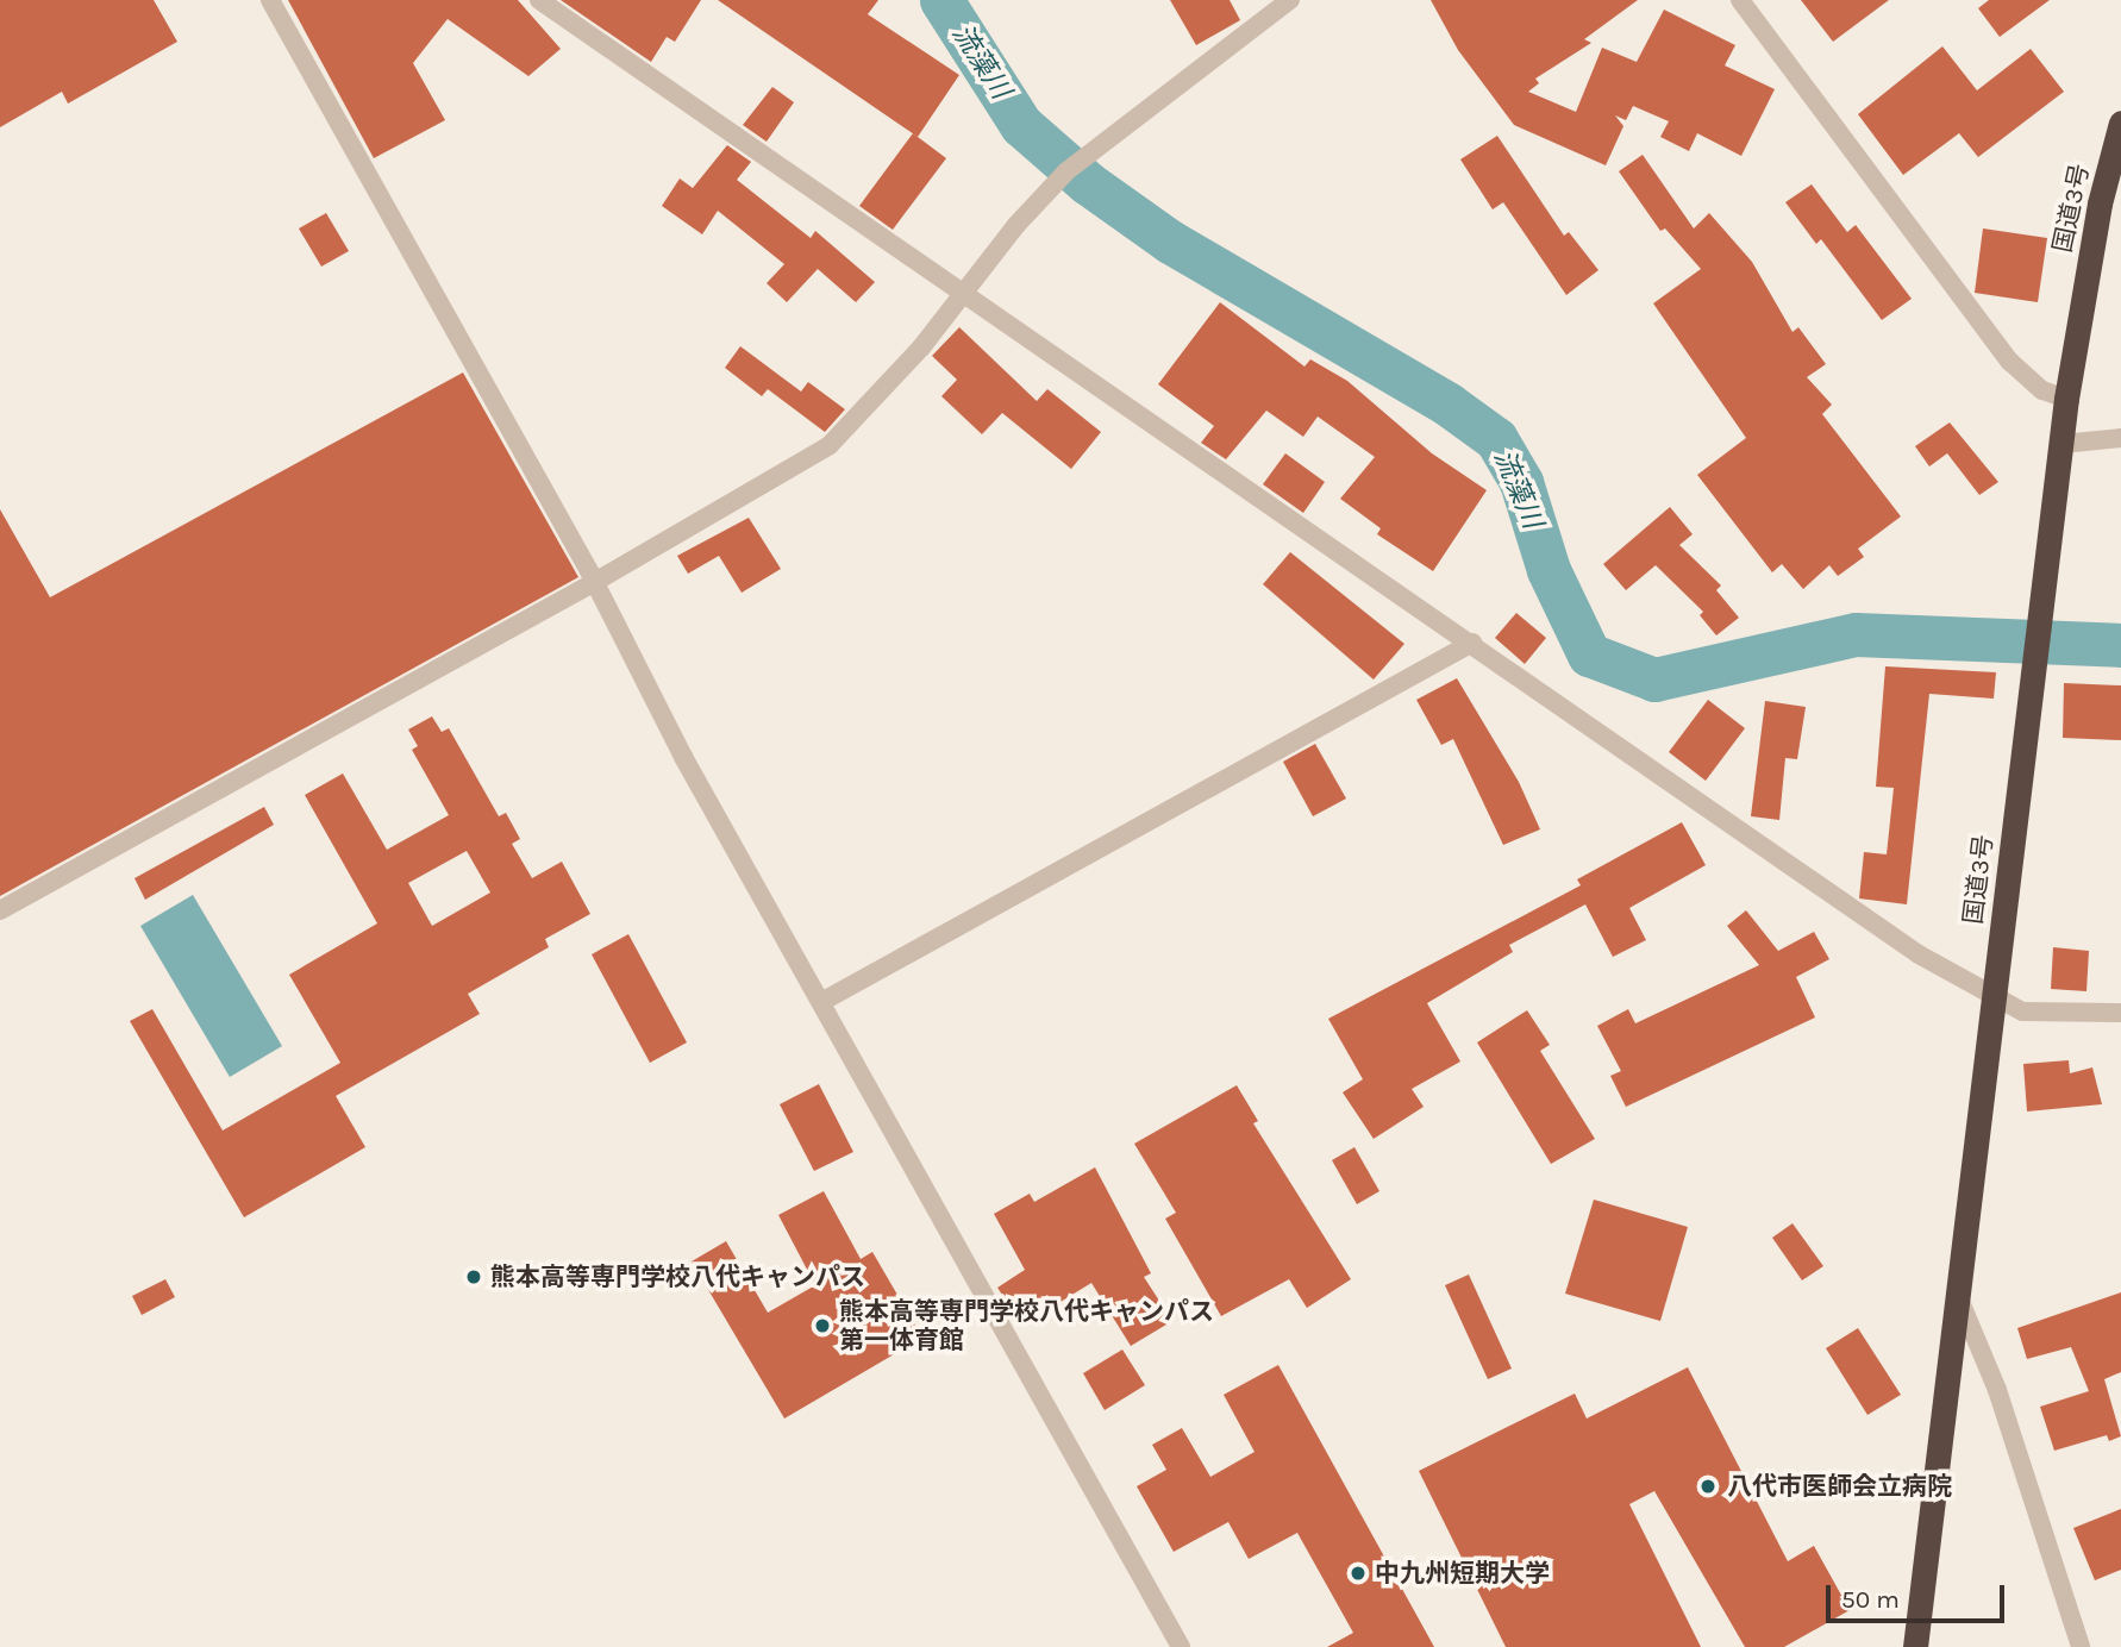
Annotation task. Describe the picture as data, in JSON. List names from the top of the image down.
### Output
{
  "streets": {
    "highway": ["国道3号"]
  },
  "water": ["流藻川"],
  "places": [
    "熊本高等専門学校八代キャンパス",
    "熊本高等専門学校八代キャンパス 第一体育館",
    "八代市医師会立病院",
    "中九州短期大学"
  ],
  "scale_bar": "50 m"
}
